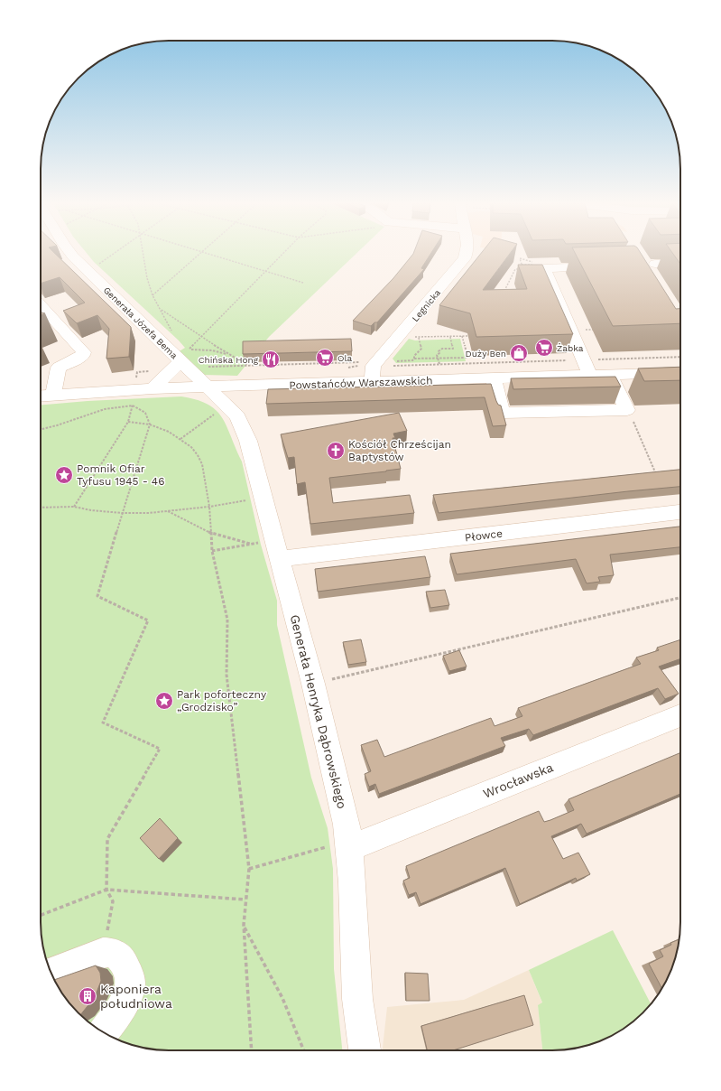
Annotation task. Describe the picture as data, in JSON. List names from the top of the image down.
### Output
{
  "streets": {
    "street": [
      "Legnicka",
      "Generała Józefa Bema",
      "Powstańców Warszawskich",
      "Płowce",
      "Generała Henryka Dąbrowskiego",
      "Wrocławska"
    ]
  },
  "crossings": [
    ["Legnicka", "Powstańców Warszawskich"],
    ["Generała Józefa Bema", "Powstańców Warszawskich"],
    ["Generała Józefa Bema", "Generała Henryka Dąbrowskiego"],
    ["Powstańców Warszawskich", "Generała Henryka Dąbrowskiego"],
    ["Płowce", "Generała Henryka Dąbrowskiego"],
    ["Generała Henryka Dąbrowskiego", "Wrocławska"]
  ],
  "places": {
    "supermarket": ["Żabka", "Ola"],
    "shop": ["Duży Ben"],
    "restaurant": ["Chińska Hong"],
    "church": ["Kościół Chrześcijan Baptystów"],
    "place": ["Pomnik Ofiar Tyfusu 1945 - 46", "Park poforteczny „Grodzisko”"],
    "building": ["Kaponiera południowa"]
  }
}
